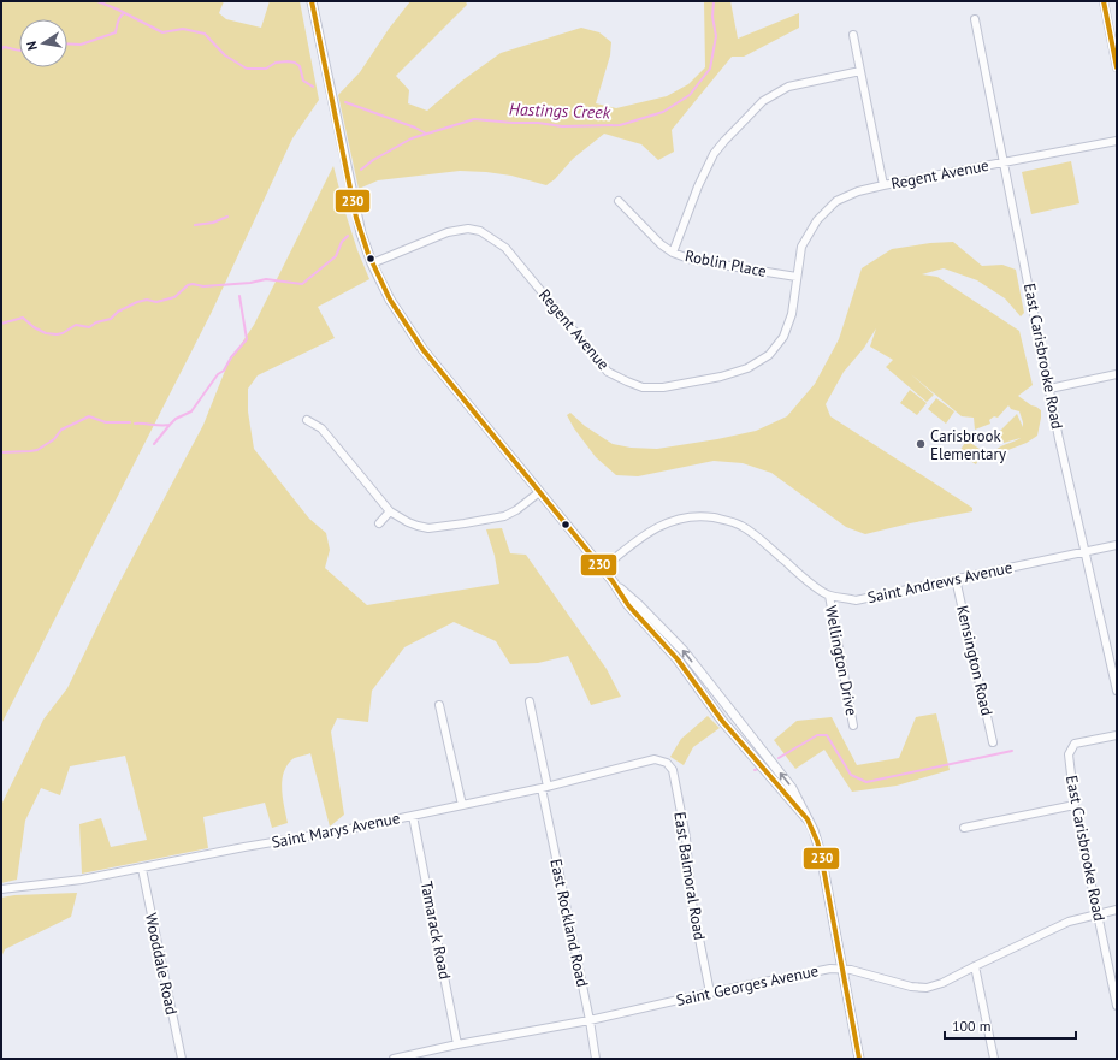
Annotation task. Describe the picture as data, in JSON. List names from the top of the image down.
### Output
{
  "streets": {
    "street": [
      "Regent Avenue",
      "Roblin Place",
      "East Carisbrooke Road",
      "Saint Andrews Avenue",
      "Wellington Drive",
      "Kensington Road",
      "Saint Marys Avenue",
      "East Balmoral Road",
      "East Rockland Road",
      "Tamarack Road",
      "Wooddale Road",
      "Saint Georges Avenue"
    ]
  },
  "crossings": [
    ["Regent Avenue", "Roblin Place"],
    ["Regent Avenue", "East Carisbrooke Road"],
    ["East Carisbrooke Road", "Saint Andrews Avenue"],
    ["East Carisbrooke Road", "Saint Georges Avenue"],
    ["Saint Andrews Avenue", "Wellington Drive"],
    ["Saint Andrews Avenue", "Kensington Road"],
    ["Saint Marys Avenue", "East Balmoral Road"],
    ["Saint Marys Avenue", "East Rockland Road"],
    ["Saint Marys Avenue", "Tamarack Road"],
    ["Saint Marys Avenue", "Wooddale Road"],
    ["East Balmoral Road", "Saint Georges Avenue"],
    ["East Rockland Road", "Saint Georges Avenue"],
    ["Tamarack Road", "Saint Georges Avenue"]
  ],
  "water": ["Hastings Creek"],
  "places": ["Carisbrook Elementary"],
  "lines": ["transit line 230"],
  "scale_bar": "100 m",
  "north": "left"
}
